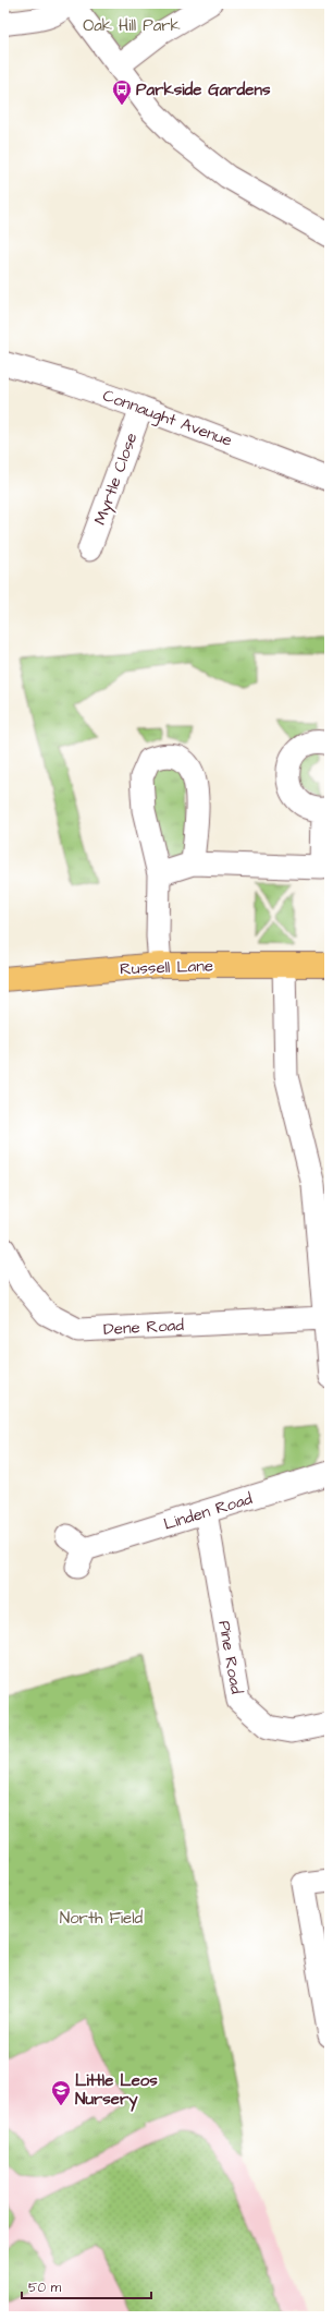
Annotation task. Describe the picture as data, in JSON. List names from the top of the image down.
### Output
{
  "streets": {
    "main road": ["Russell Lane"],
    "street": [
      "Connaught Avenue",
      "Myrtle Close",
      "Dene Road",
      "Linden Road",
      "Pine Road"
    ]
  },
  "crossings": [
    ["Connaught Avenue", "Myrtle Close"],
    ["Linden Road", "Pine Road"]
  ],
  "parks": ["Oak Hill Park", "North Field"],
  "places": {
    "bus stop": ["Parkside Gardens"],
    "school or university": ["Little Leos Nursery"]
  },
  "scale_bar": "50 m"
}
